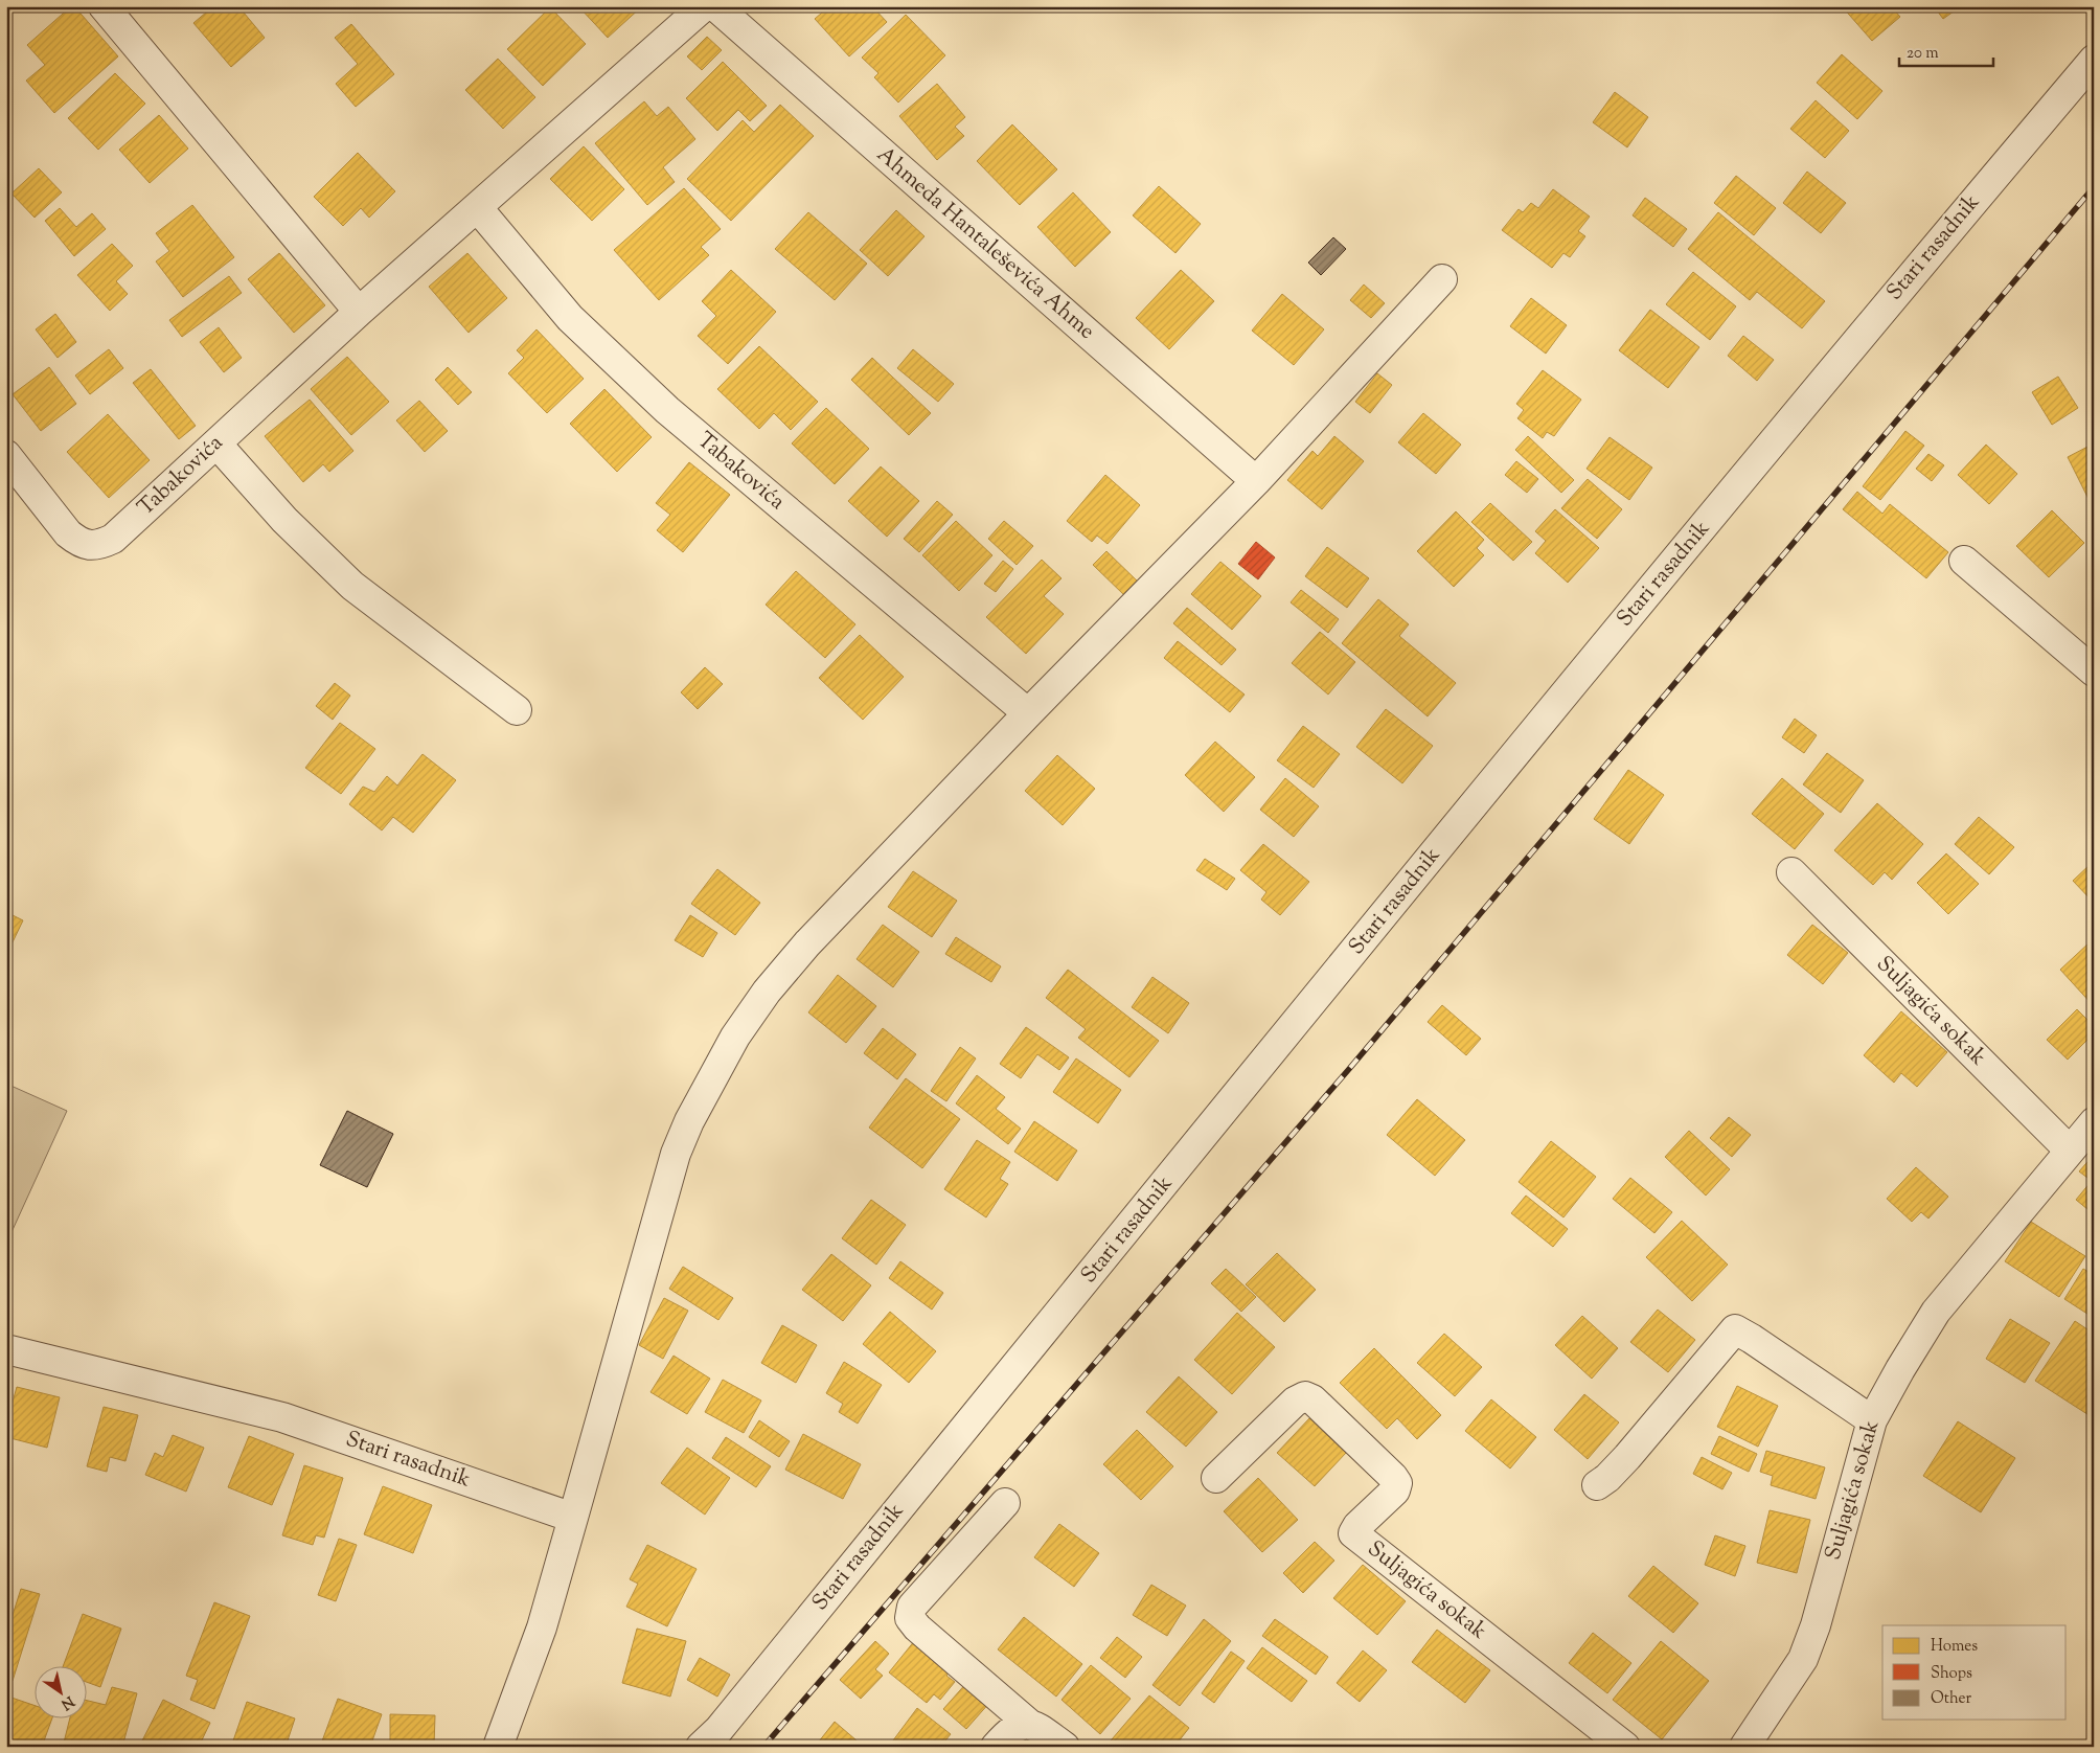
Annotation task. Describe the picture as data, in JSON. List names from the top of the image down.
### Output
{
  "streets": {
    "street": [
      "Ahmeda Hantaleševića Ahme",
      "Stari rasadnik",
      "Tabakovića",
      "Suljagića sokak"
    ]
  },
  "legend": ["Homes", "Shops", "Other"],
  "scale_bar": "20 m",
  "north": "bottom right"
}
